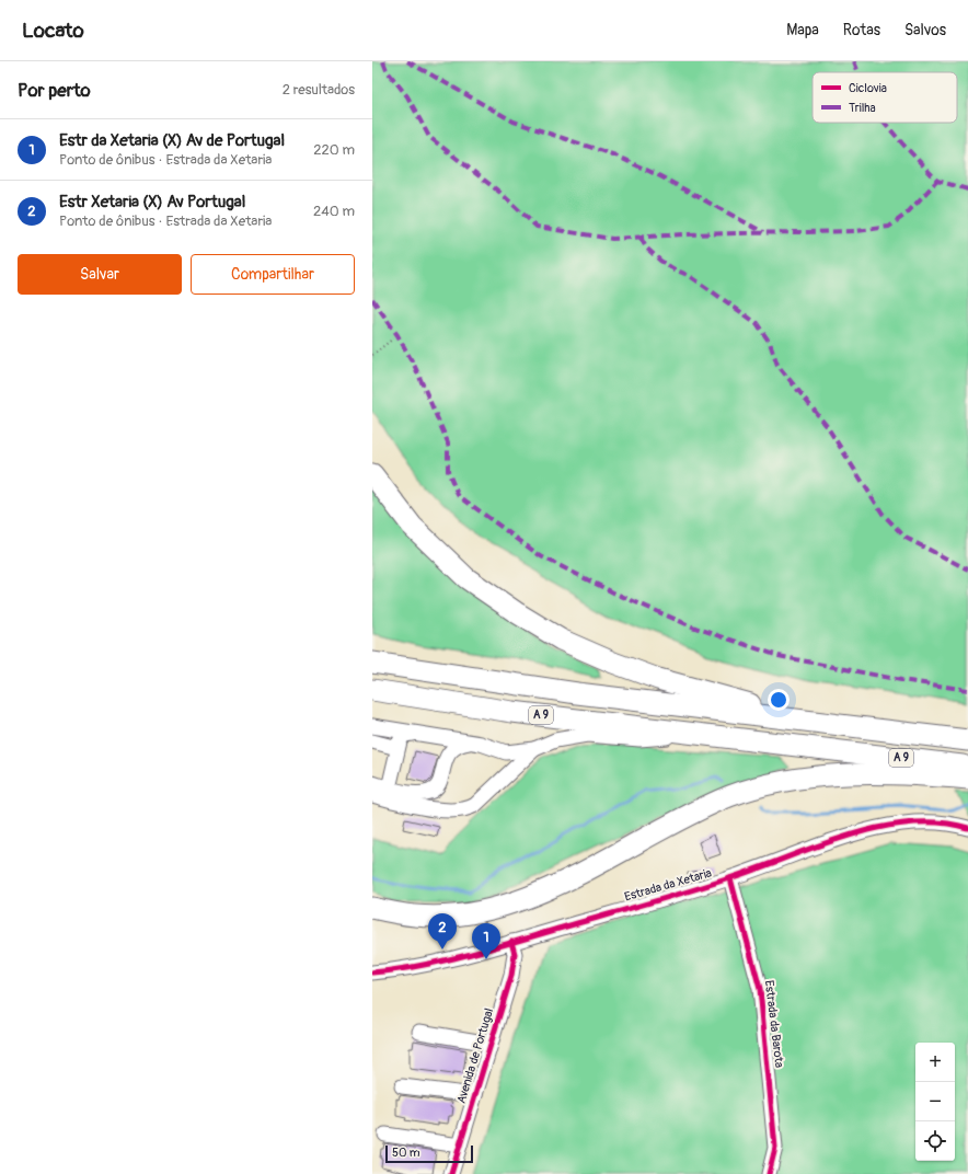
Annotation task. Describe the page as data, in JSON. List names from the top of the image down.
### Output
{
  "streets": {
    "highway": ["A 9"],
    "street": ["Estrada da Xetaria", "Estrada da Barota", "Avenida de Portugal"]
  },
  "crossings": [
    ["Estrada da Xetaria", "Estrada da Barota"],
    ["Estrada da Xetaria", "Avenida de Portugal"]
  ],
  "legend": ["Ciclovia", "Trilha"],
  "scale_bar": "50 m",
  "page": {
    "header": "Locato",
    "nav": ["Mapa", "Rotas", "Salvos"],
    "heading": ["Por perto", "2 resultados"],
    "list": [
      {
        "mark": "1",
        "name": "Estr da Xetaria (X) Av de Portugal",
        "note": "Ponto de ônibus · Estrada da Xetaria",
        "value": "220 m"
      },
      {
        "mark": "2",
        "name": "Estr Xetaria (X) Av Portugal",
        "note": "Ponto de ônibus · Estrada da Xetaria",
        "value": "240 m"
      }
    ],
    "buttons": ["Salvar", "Compartilhar"],
    "pins": ["2", "1"],
    "map_buttons": ["+", "−"],
    "scale": "50 m"
  }
}
